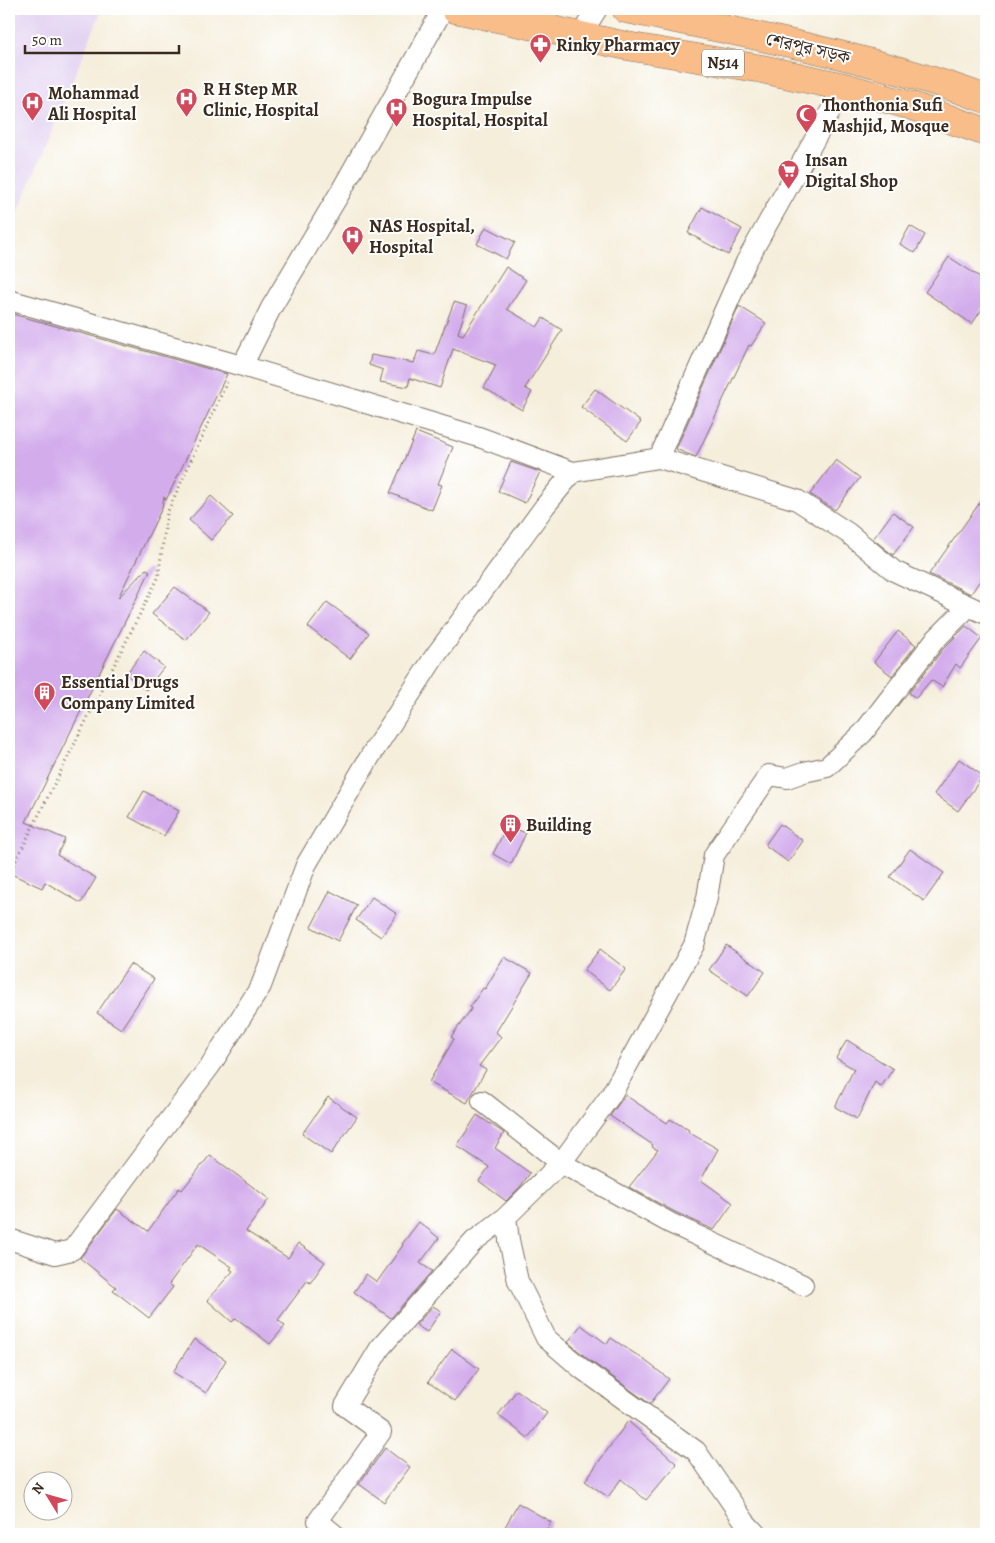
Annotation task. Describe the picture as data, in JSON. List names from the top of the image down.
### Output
{
  "streets": {
    "highway": ["শেরপুর সড়ক", "N514"]
  },
  "places": {
    "pharmacy": ["Rinky Pharmacy"],
    "hospital": [
      "R H Step MR Clinic, Hospital",
      "Mohammad Ali Hospital",
      "Bogura Impulse Hospital, Hospital",
      "NAS Hospital, Hospital"
    ],
    "mosque": ["Thonthonia Sufi Mashjid, Mosque"],
    "supermarket": ["Insan Digital Shop"],
    "building": ["Essential Drugs Company Limited", "Building"]
  },
  "scale_bar": "50 m",
  "north": "top left"
}
